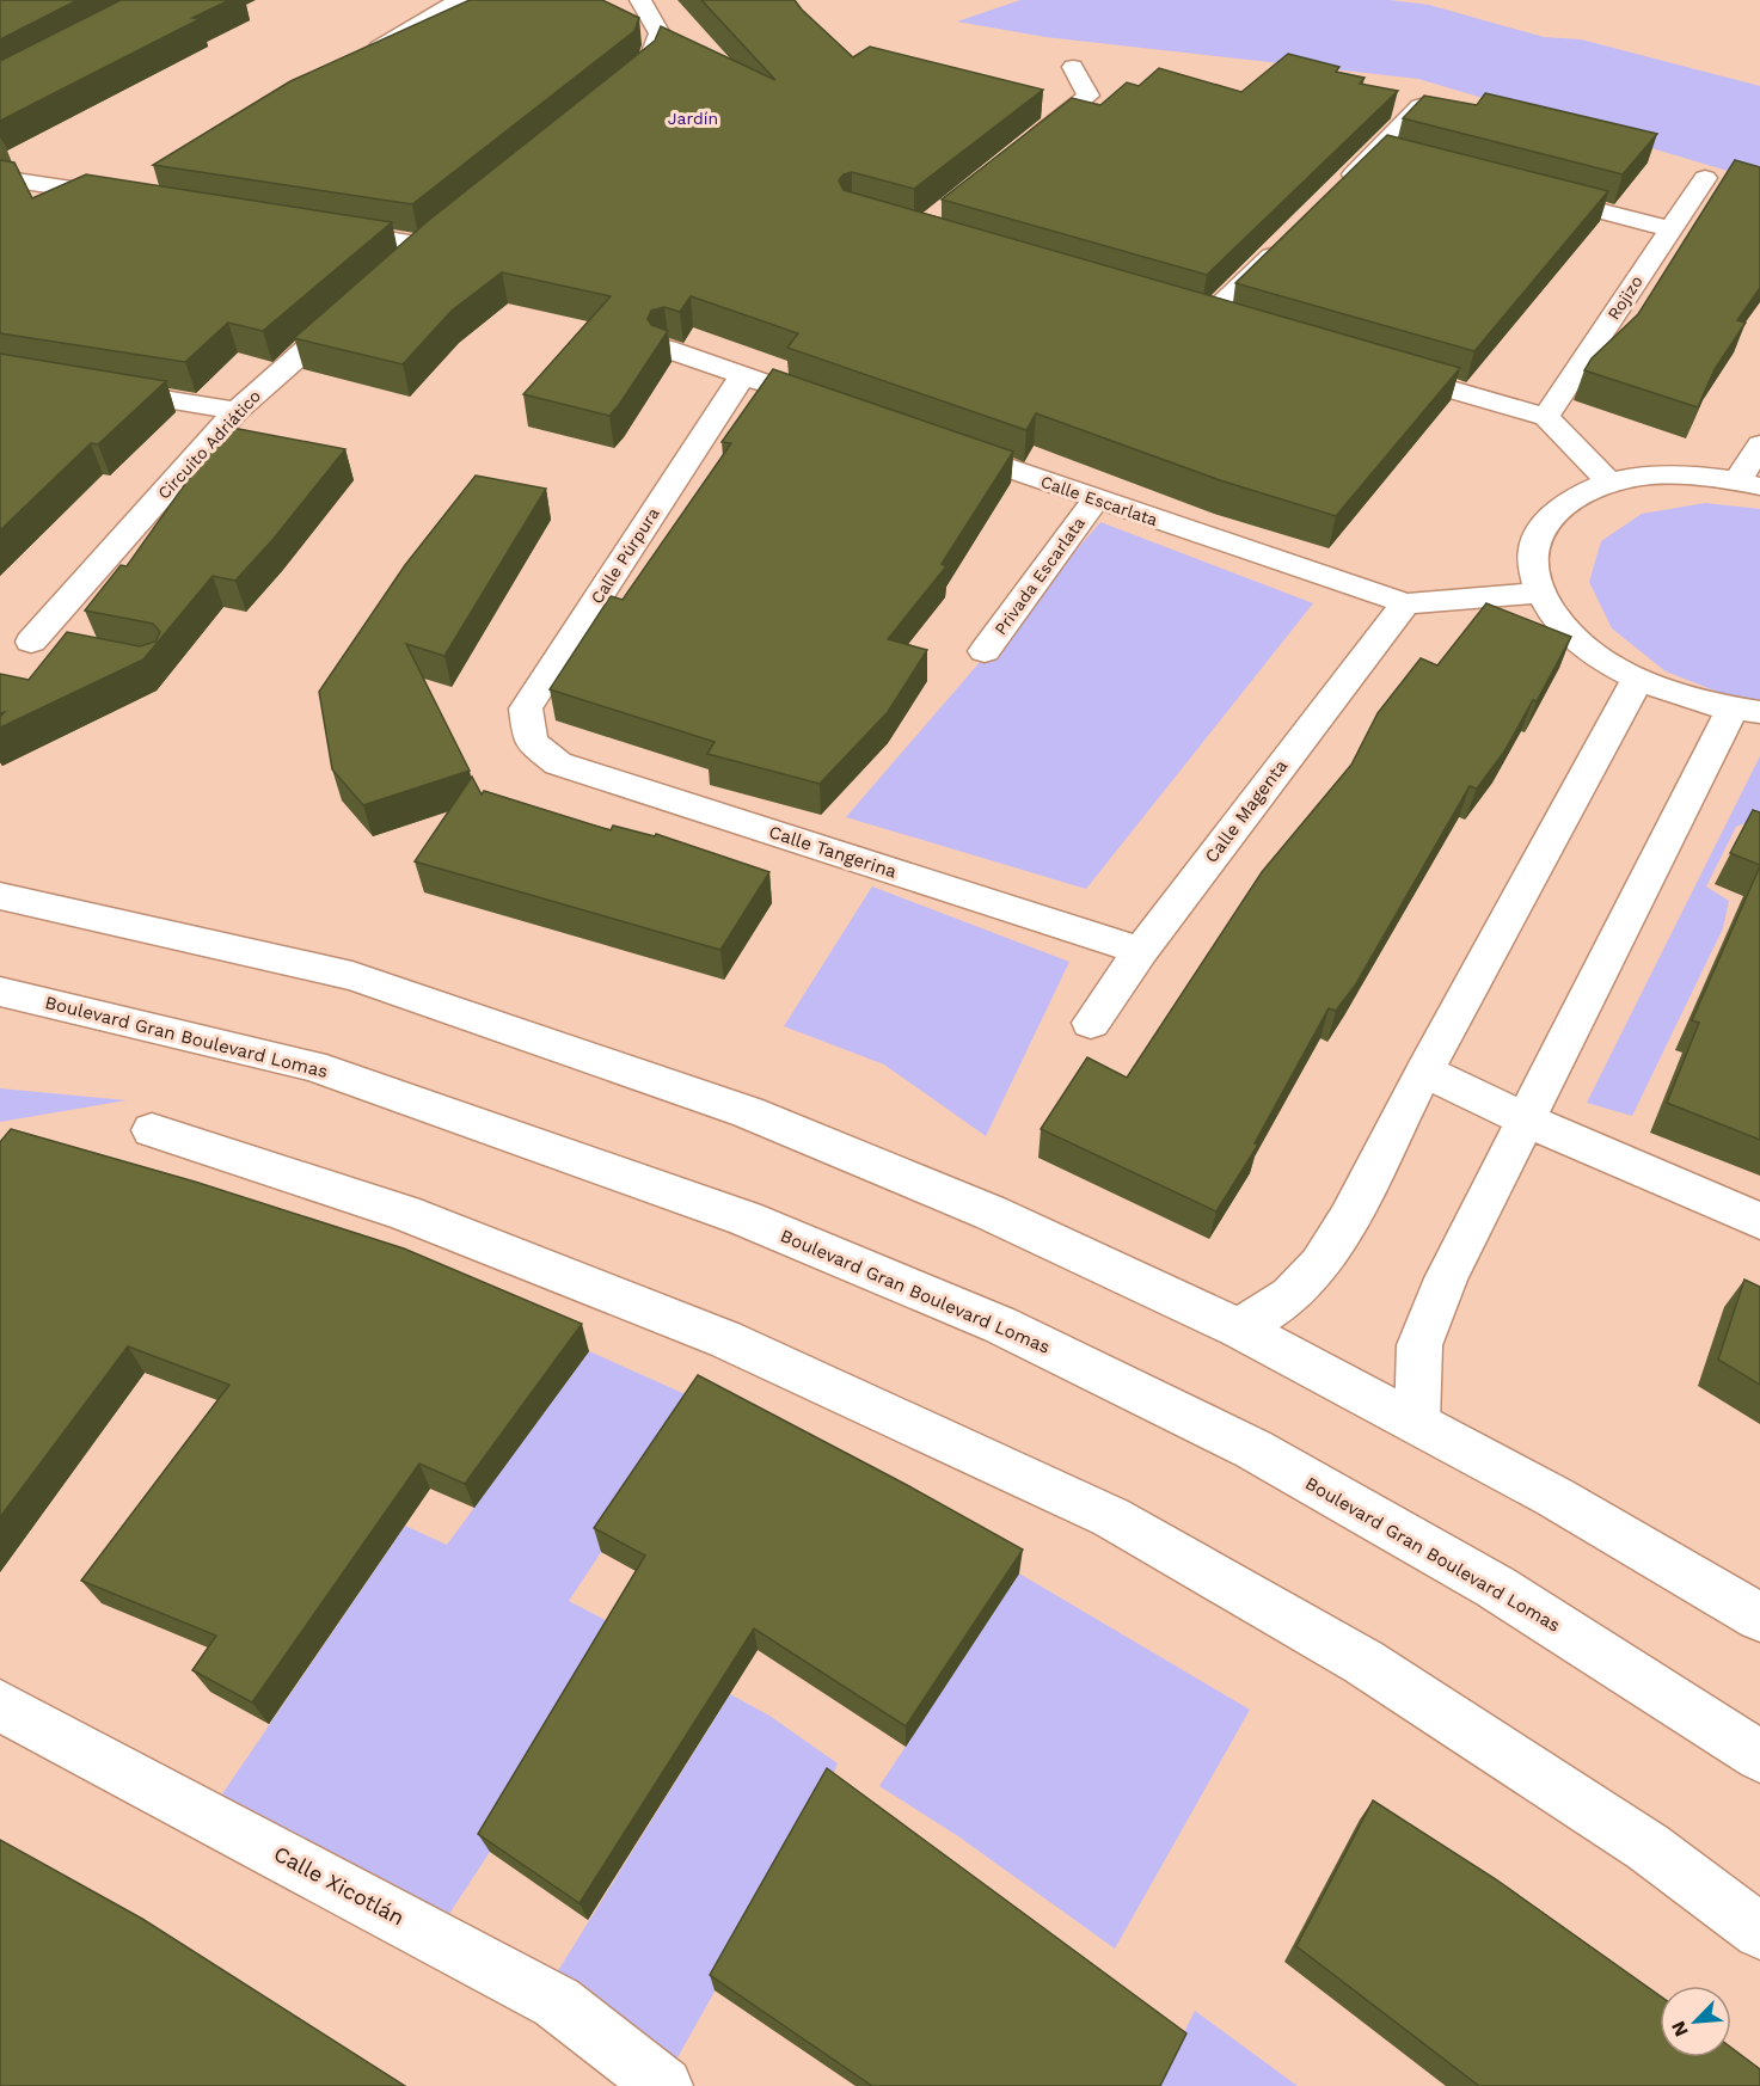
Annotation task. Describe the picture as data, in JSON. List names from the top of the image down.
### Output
{
  "streets": {
    "street": [
      "Rojizo",
      "Circuito Adriático",
      "Calle Escarlata",
      "Calle Púrpura",
      "Privada Escarlata",
      "Calle Magenta",
      "Calle Tangerina",
      "Boulevard Gran Boulevard Lomas",
      "Calle Xicotlán"
    ]
  },
  "crossings": [
    ["Calle Escarlata", "Privada Escarlata"],
    ["Calle Escarlata", "Calle Magenta"],
    ["Calle Púrpura", "Calle Tangerina"],
    ["Calle Magenta", "Calle Tangerina"]
  ],
  "parks": ["Jardín"],
  "north": "bottom left"
}
